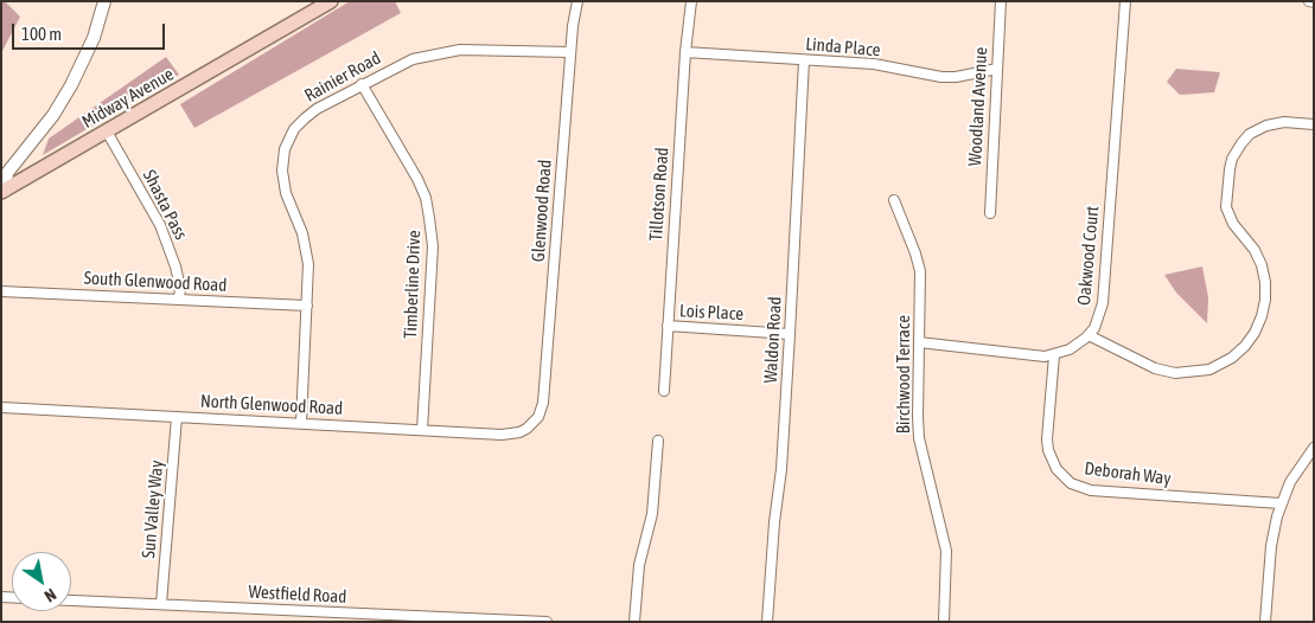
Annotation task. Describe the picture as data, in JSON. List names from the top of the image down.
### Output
{
  "streets": {
    "main road": ["Midway Avenue"],
    "street": [
      "Linda Place",
      "Rainier Road",
      "Woodland Avenue",
      "Tillotson Road",
      "Shasta Pass",
      "Glenwood Road",
      "Oakwood Court",
      "South Glenwood Road",
      "Timberline Drive",
      "Lois Place",
      "Waldon Road",
      "Birchwood Terrace",
      "North Glenwood Road",
      "Deborah Way",
      "Sun Valley Way",
      "Westfield Road"
    ]
  },
  "crossings": [
    ["Linda Place", "Woodland Avenue"],
    ["Linda Place", "Tillotson Road"],
    ["Linda Place", "Waldon Road"],
    ["Rainier Road", "Glenwood Road"],
    ["Rainier Road", "South Glenwood Road"],
    ["Rainier Road", "Timberline Drive"],
    ["Rainier Road", "North Glenwood Road"],
    ["Midway Avenue", "Shasta Pass"],
    ["Tillotson Road", "Lois Place"],
    ["Shasta Pass", "South Glenwood Road"],
    ["Glenwood Road", "North Glenwood Road"],
    ["Oakwood Court", "Birchwood Terrace"],
    ["Oakwood Court", "Deborah Way"],
    ["Timberline Drive", "North Glenwood Road"],
    ["Lois Place", "Waldon Road"],
    ["North Glenwood Road", "Sun Valley Way"],
    ["Sun Valley Way", "Westfield Road"]
  ],
  "scale_bar": "100 m",
  "north": "bottom right"
}
